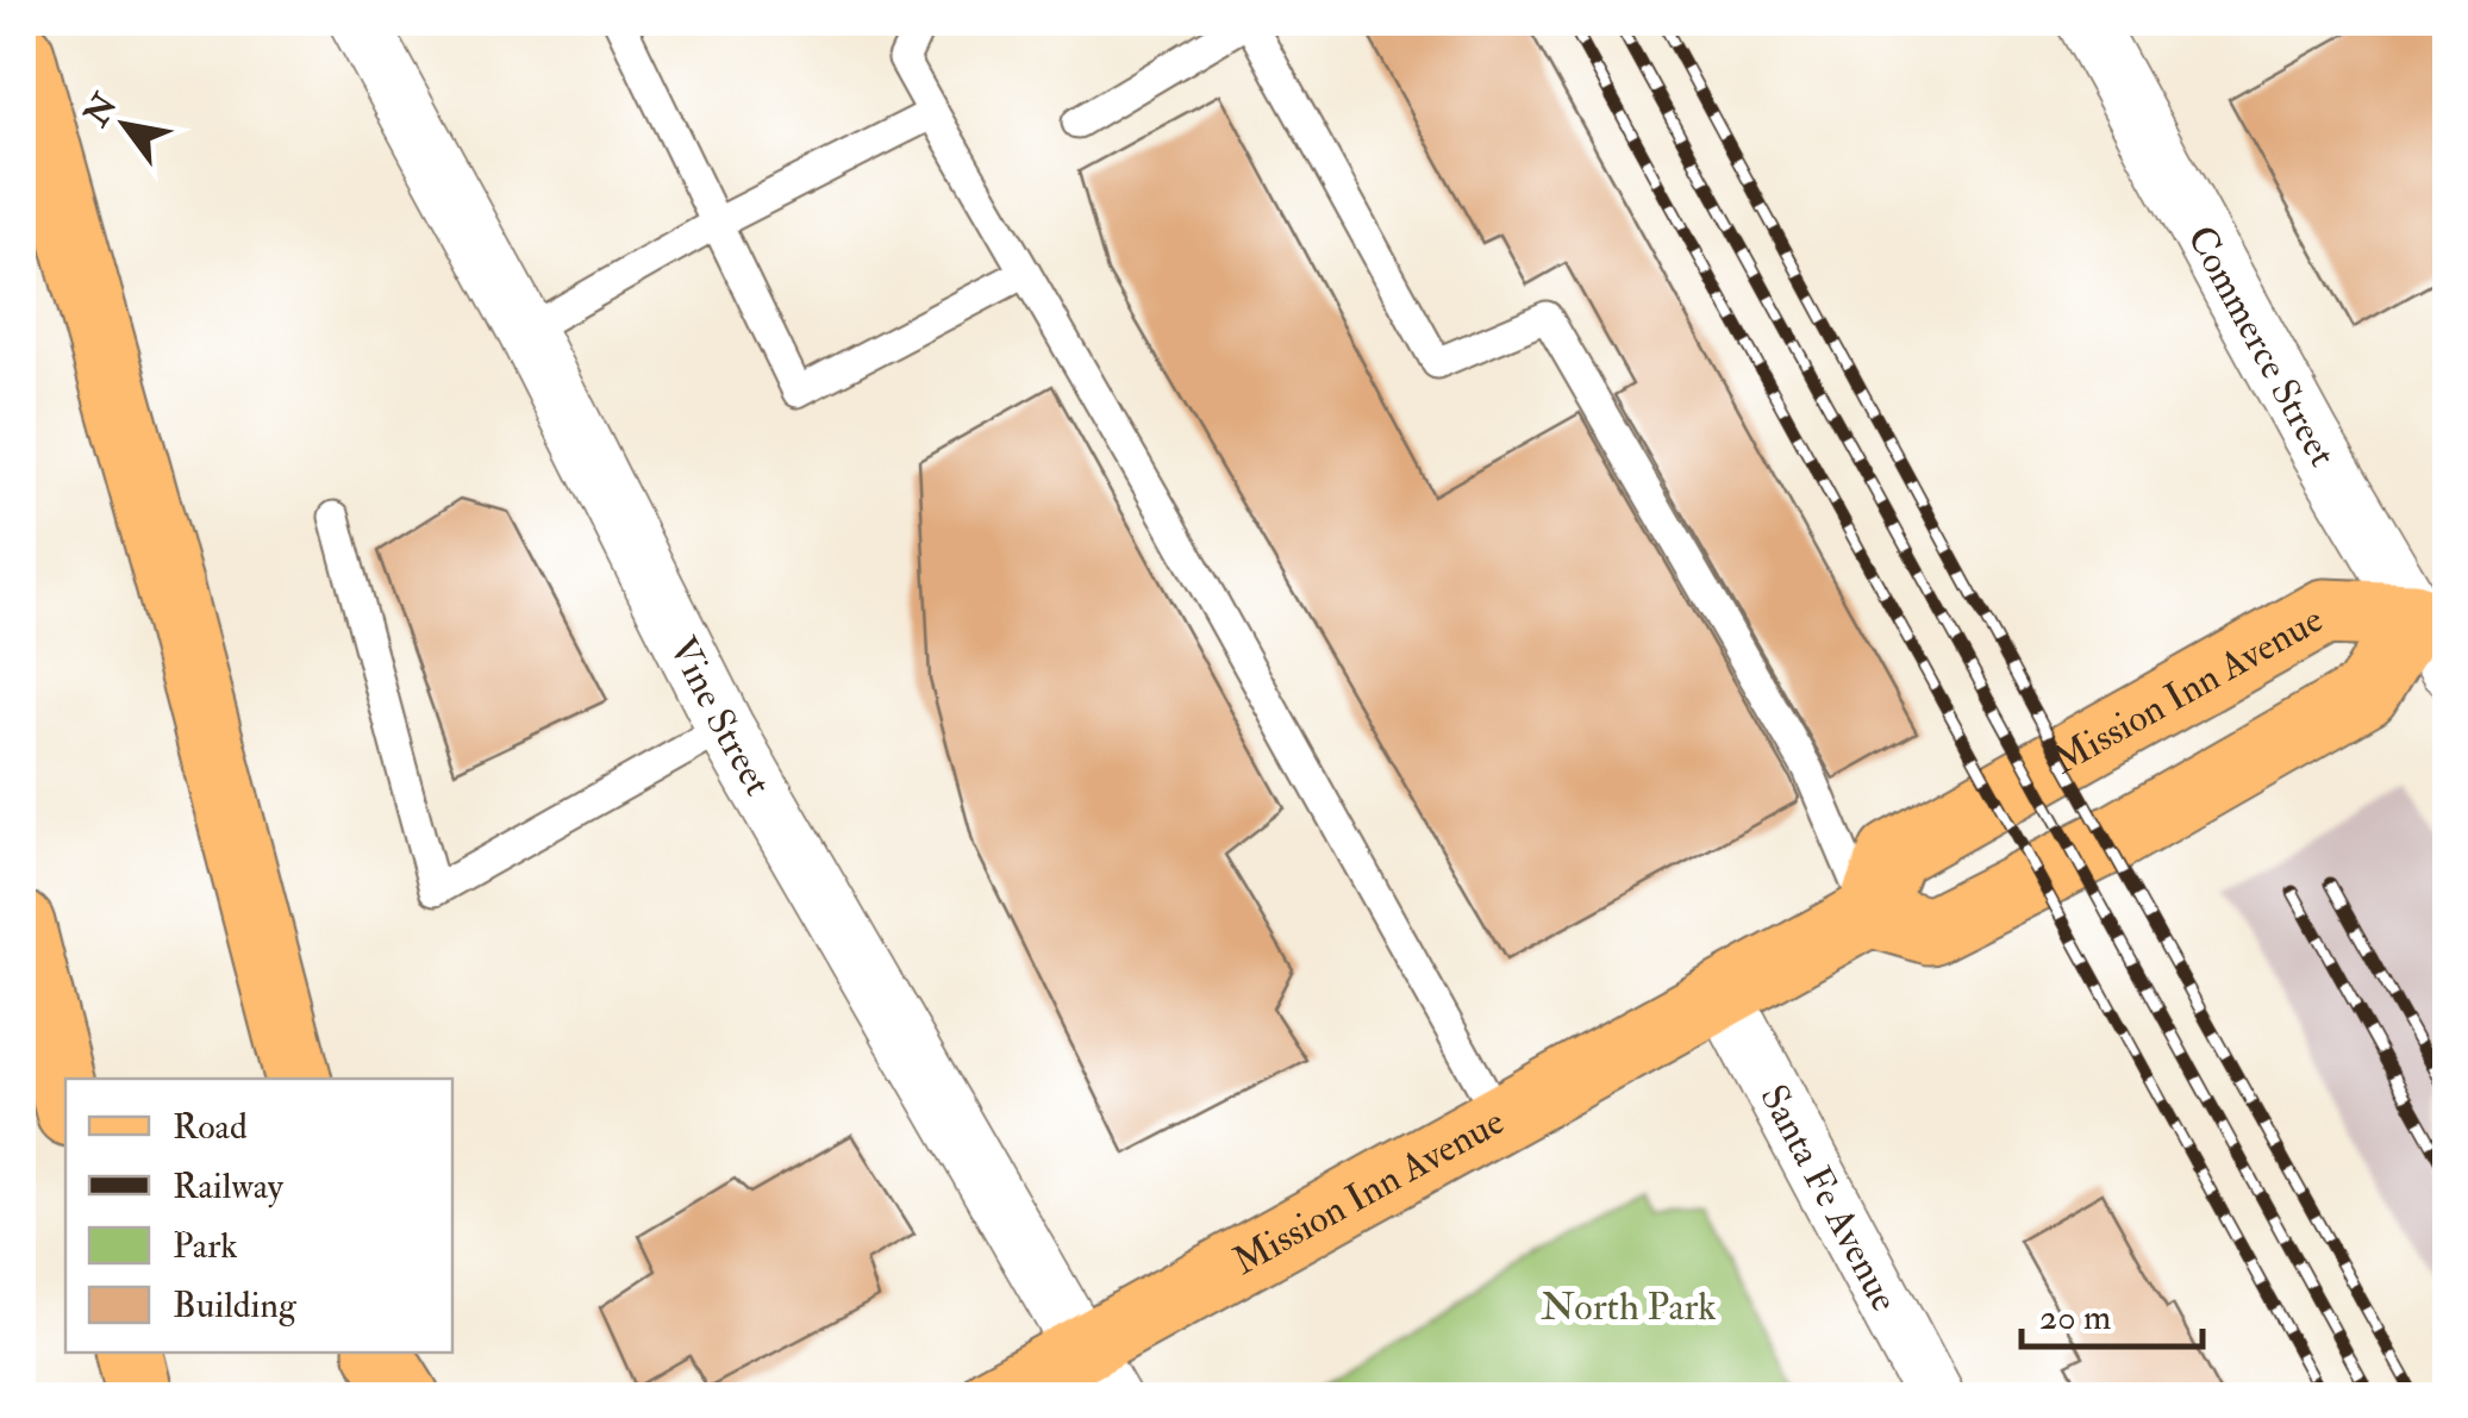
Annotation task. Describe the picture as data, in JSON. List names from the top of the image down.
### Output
{
  "streets": {
    "main road": ["Mission Inn Avenue"],
    "street": ["Commerce Street", "Vine Street", "Santa Fe Avenue"]
  },
  "crossings": [
    ["Commerce Street", "Mission Inn Avenue"],
    ["Mission Inn Avenue", "Vine Street"],
    ["Mission Inn Avenue", "Santa Fe Avenue"]
  ],
  "parks": ["North Park"],
  "legend": [
    "Road",
    "Railway",
    "Park",
    "Building"
  ],
  "scale_bar": "20 m",
  "north": "top left"
}
